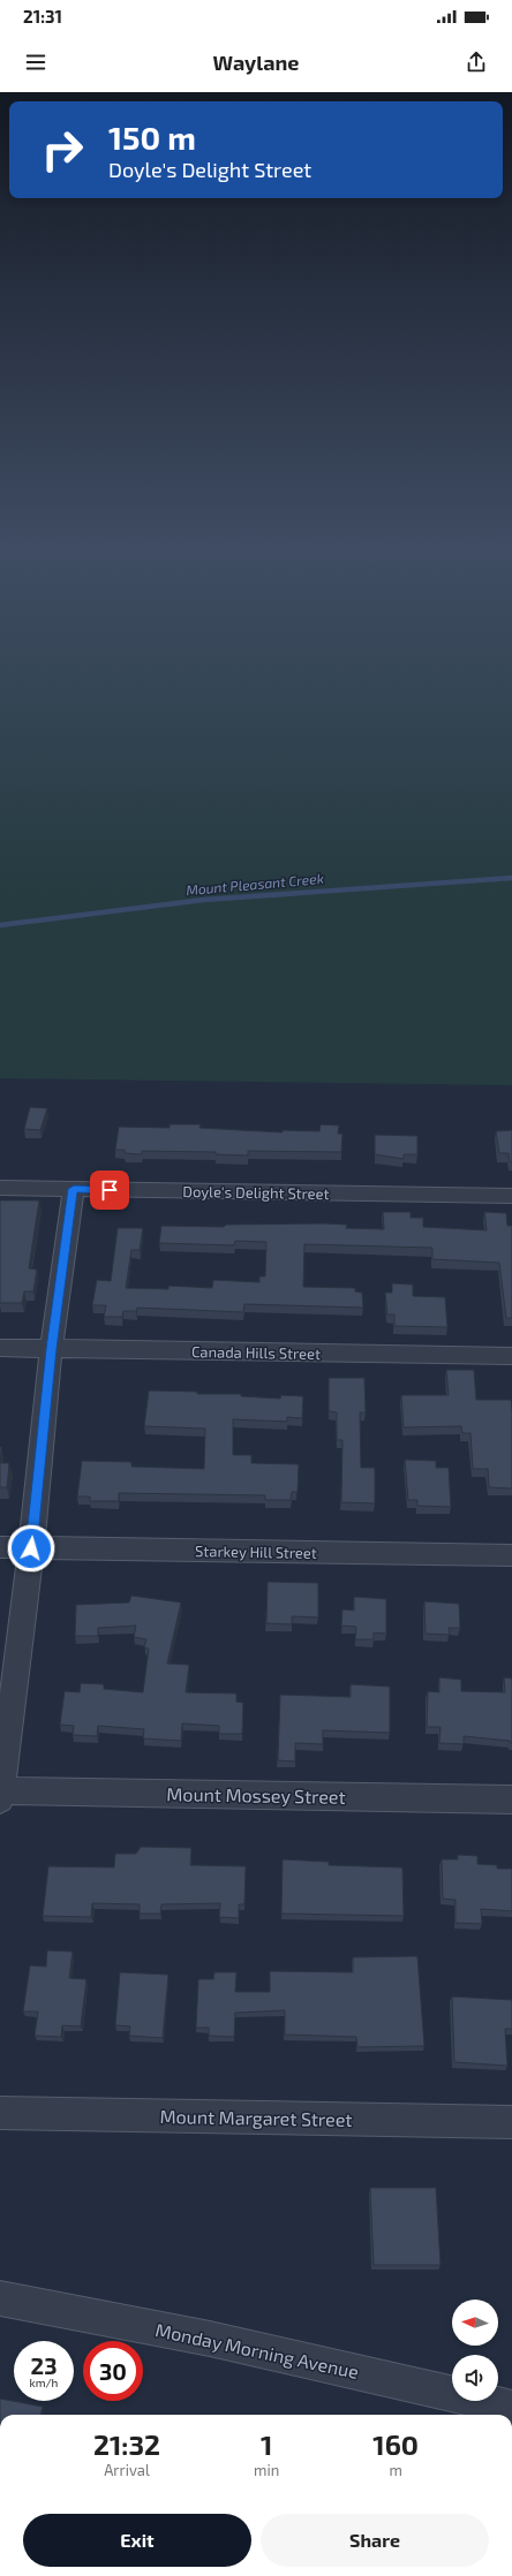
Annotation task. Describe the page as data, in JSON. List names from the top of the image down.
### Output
{
  "streets": {
    "street": [
      "Doyle's Delight Street",
      "Canada Hills Street",
      "Starkey Hill Street",
      "Mount Mossey Street",
      "Mount Margaret Street",
      "Monday Morning Avenue"
    ]
  },
  "water": ["Mount Pleasant Creek"],
  "north": "left",
  "page": {
    "status": "21:31",
    "header": "Waylane",
    "turn": ["150 m", "Doyle's Delight Street"],
    "speed": "23 km/h",
    "limit": "30",
    "eta": [
      "21:32",
      "Arrival",
      "1",
      "min",
      "160",
      "m"
    ],
    "buttons": ["Exit", "Share"]
  }
}
